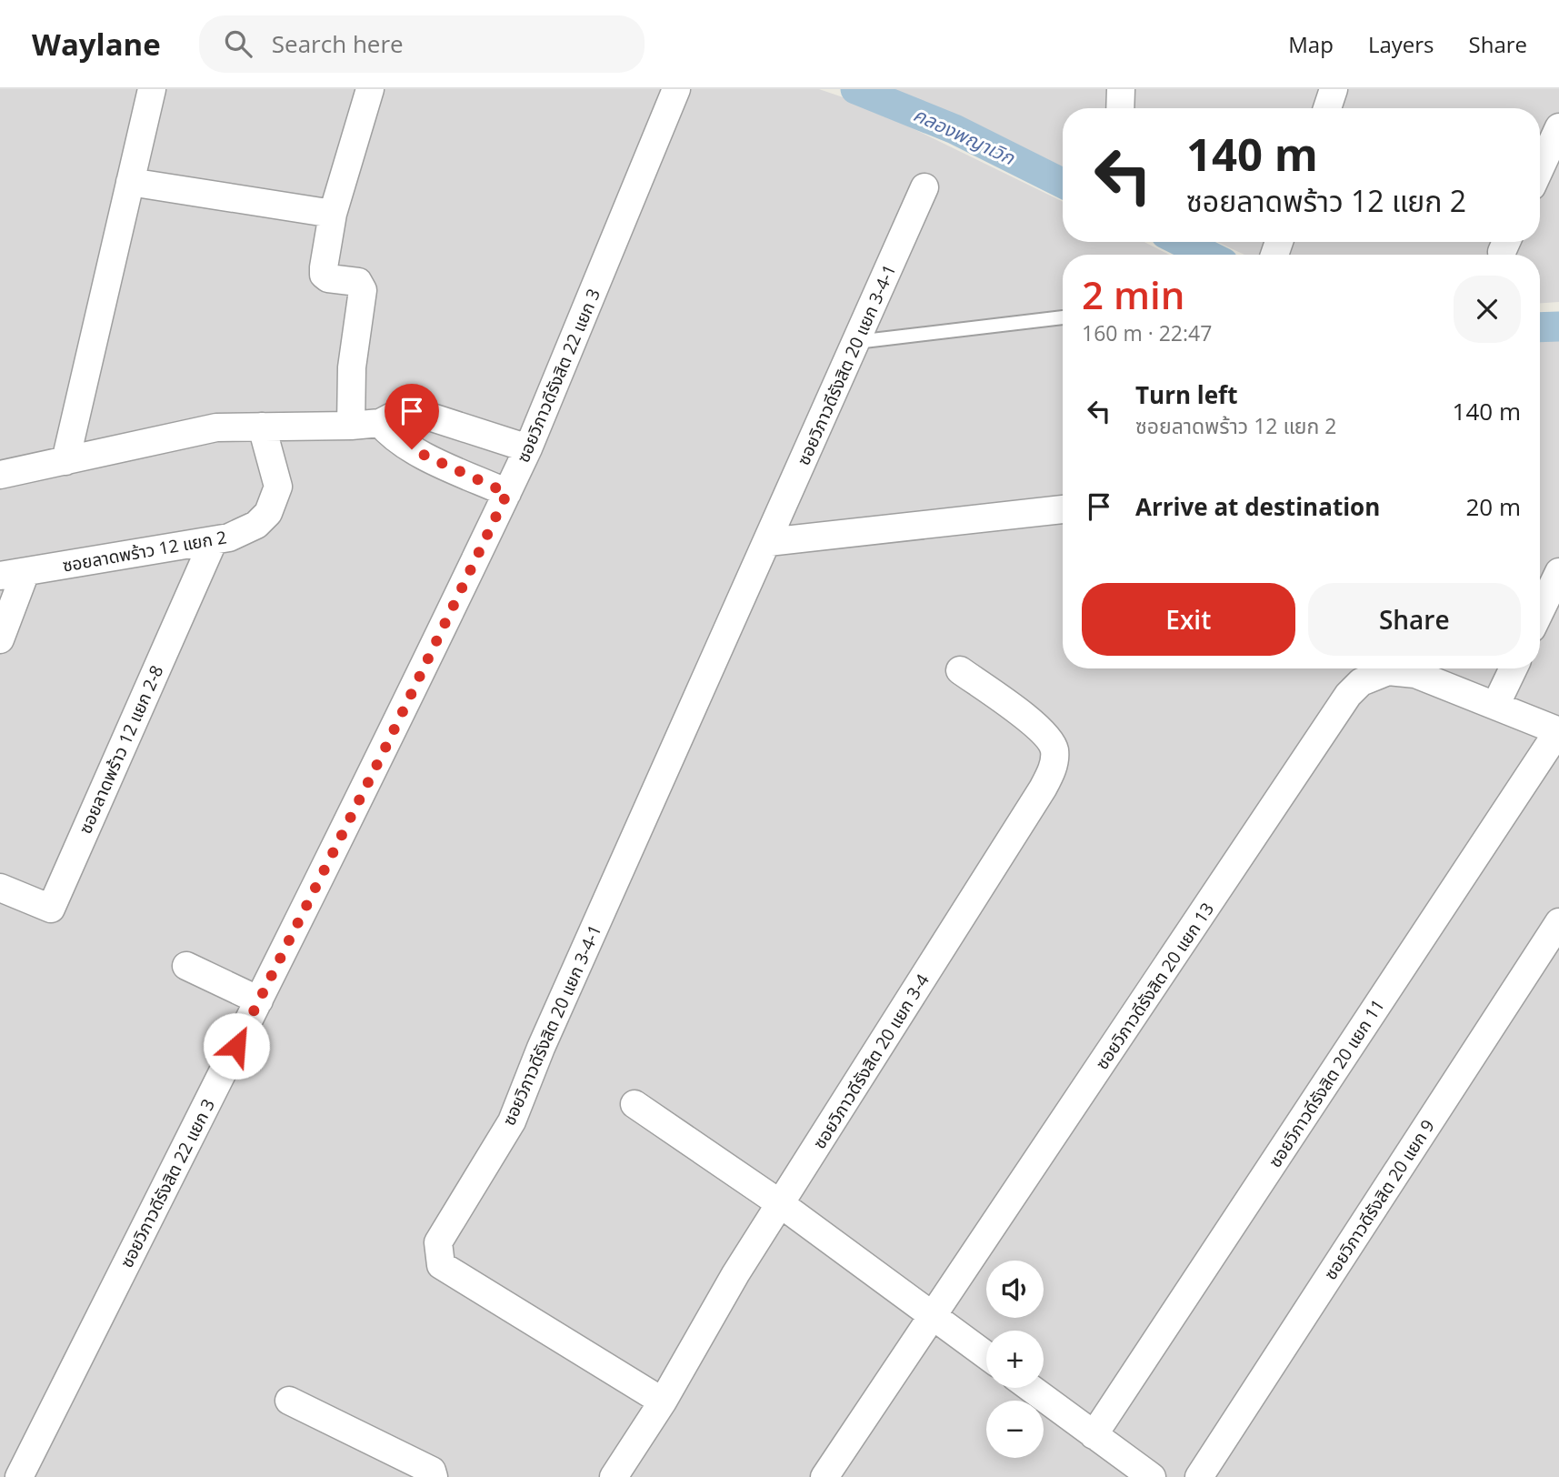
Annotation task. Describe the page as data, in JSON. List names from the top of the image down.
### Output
{
  "streets": {
    "street": [
      "ซอยวิภาวดีรังสิต 20 แยก 3-4-1",
      "ซอยวิภาวดีรังสิต 22 แยก 3",
      "ซอยลาดพร้าว 12 แยก 2",
      "ซอยลาดพร้าว 12 แยก 2-8",
      "ซอยวิภาวดีรังสิต 20 แยก 13",
      "ซอยวิภาวดีรังสิต 20 แยก 3-4",
      "ซอยวิภาวดีรังสิต 20 แยก 11",
      "ซอยวิภาวดีรังสิต 20 แยก 9"
    ]
  },
  "crossings": [
    ["ซอยวิภาวดีรังสิต 20 แยก 3-4-1", "ซอยวิภาวดีรังสิต 20 แยก 3-4"],
    ["ซอยลาดพร้าว 12 แยก 2", "ซอยลาดพร้าว 12 แยก 2-8"]
  ],
  "water": ["คลองพญาเวิก"],
  "page": {
    "header": "Waylane",
    "search": "Search here",
    "nav": ["Map", "Layers", "Share"],
    "turn": ["140 m", "ซอยลาดพร้าว 12 แยก 2"],
    "heading": ["2 min", "160 m · 22:47"],
    "list": [
      {
        "name": "Turn left",
        "note": "ซอยลาดพร้าว 12 แยก 2",
        "value": "140 m"
      },
      {
        "name": "Arrive at destination",
        "value": "20 m"
      }
    ],
    "buttons": ["Exit", "Share"],
    "map_buttons": ["+", "−"]
  }
}
